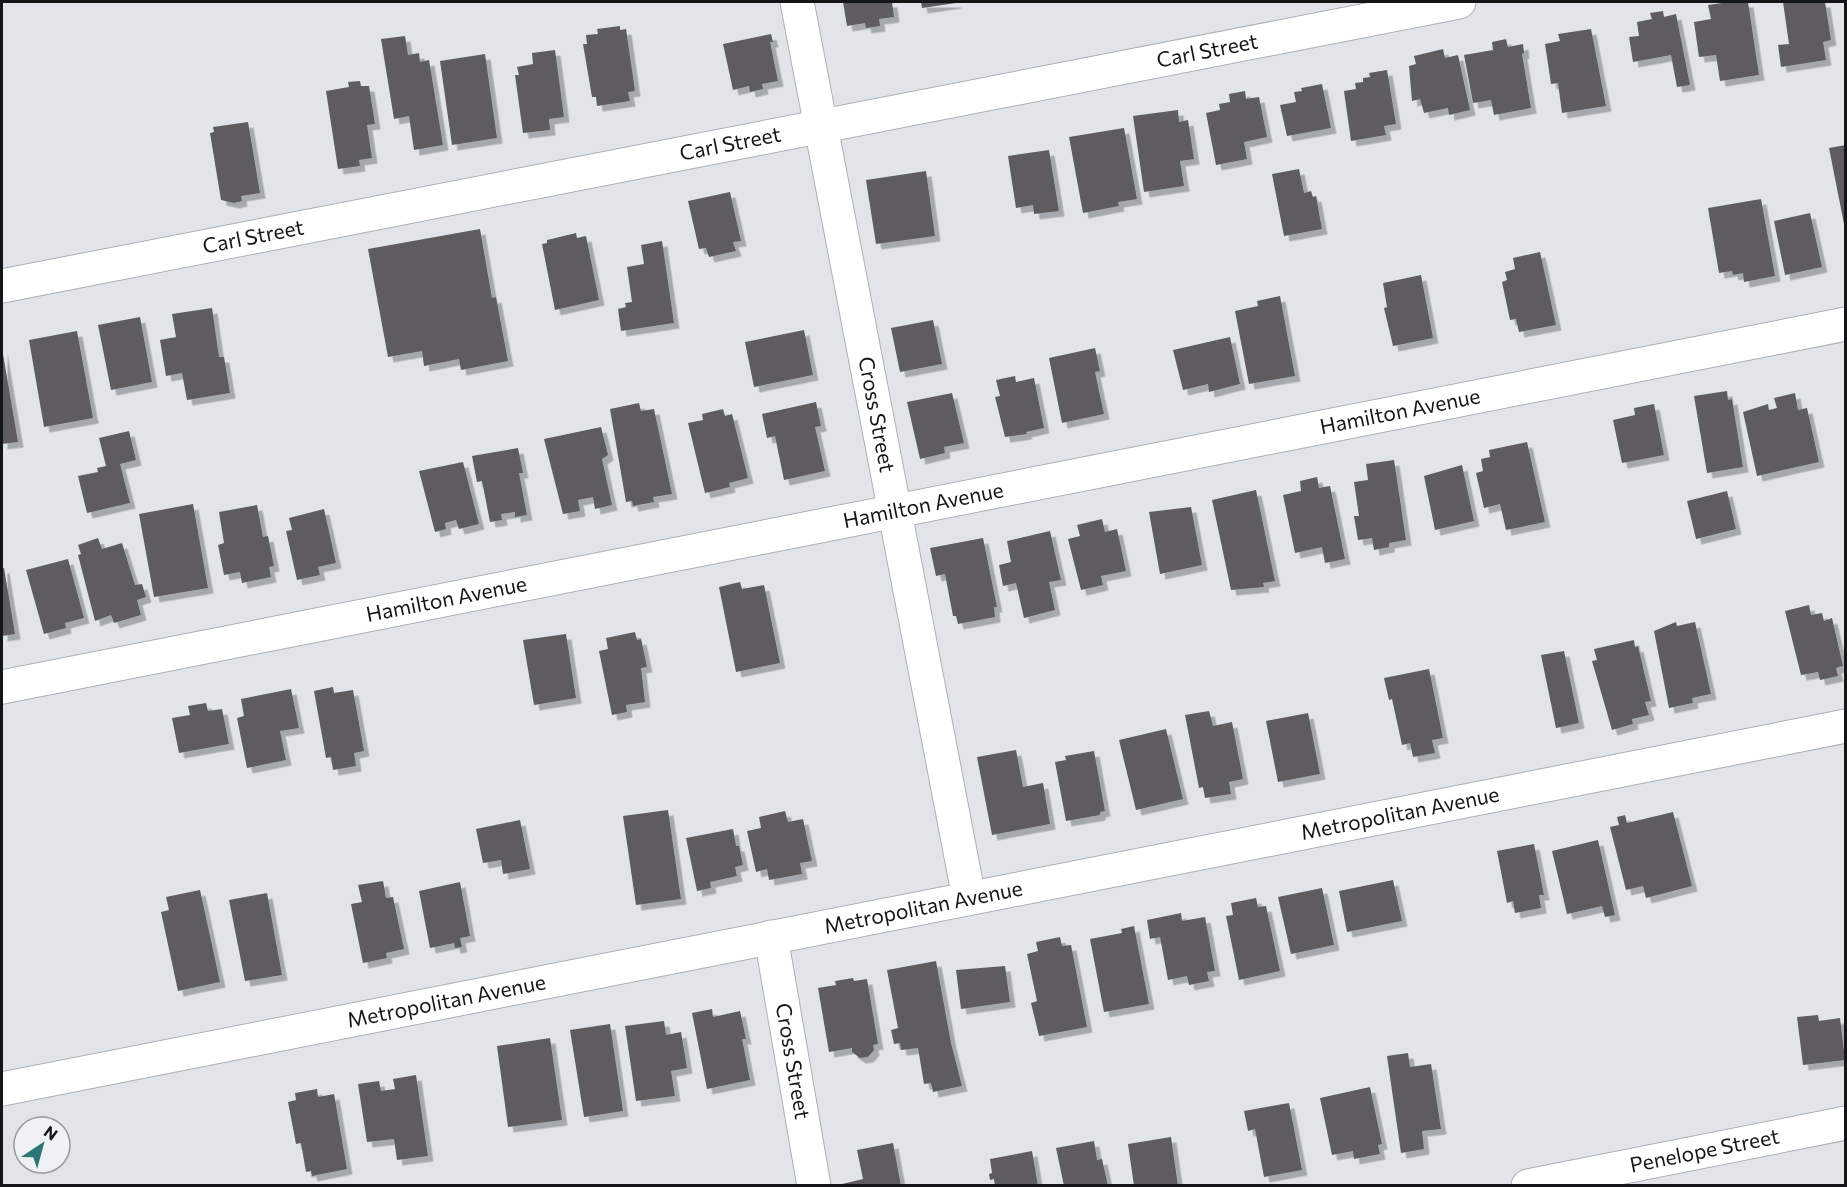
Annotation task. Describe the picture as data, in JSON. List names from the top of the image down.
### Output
{
  "streets": {
    "street": [
      "Carl Street",
      "Hamilton Avenue",
      "Cross Street",
      "Metropolitan Avenue",
      "Penelope Street"
    ]
  },
  "crossings": [
    ["Carl Street", "Cross Street"],
    ["Hamilton Avenue", "Cross Street"],
    ["Cross Street", "Metropolitan Avenue"]
  ],
  "north": "top right"
}
